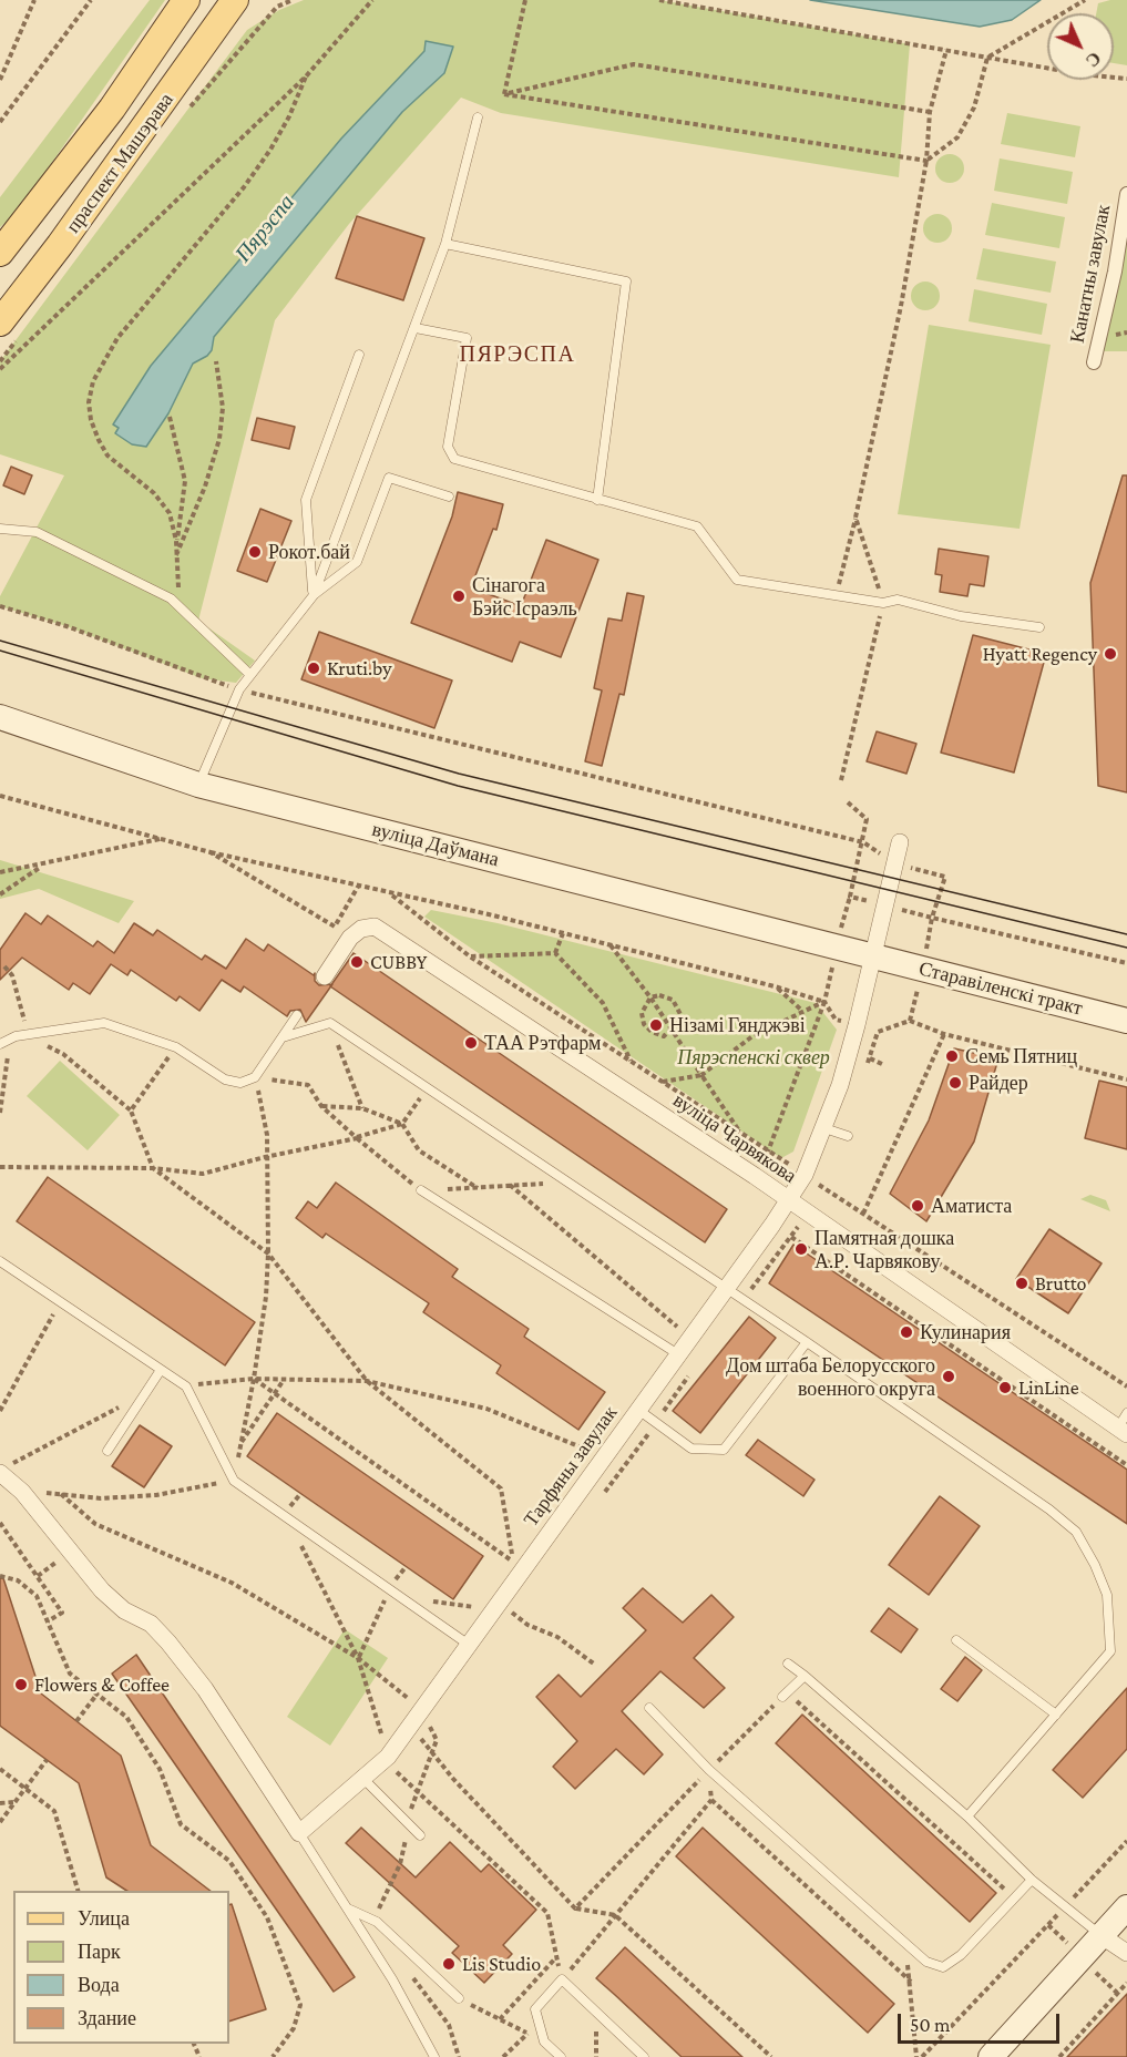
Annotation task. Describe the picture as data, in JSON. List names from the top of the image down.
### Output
{
  "streets": {
    "main road": ["праспект Машэрава", "вуліца Даўмана", "Старавіленскі тракт"],
    "street": ["Канатны завулак", "вуліца Чарвякова", "Тарфяны завулак"]
  },
  "crossings": [
    ["вуліца Даўмана", "Старавіленскі тракт"],
    ["вуліца Даўмана", "Тарфяны завулак"],
    ["Старавіленскі тракт", "Тарфяны завулак"],
    ["вуліца Чарвякова", "Тарфяны завулак"]
  ],
  "districts": ["ПЯРЭСПА"],
  "water": ["Пярэспа"],
  "parks": ["Пярэспенскі сквер"],
  "places": [
    "Рокот.бай",
    "Сінагога Бэйс Ісраэль",
    "Hyatt Regency",
    "Kruti.by",
    "CUBBY",
    "Нізамі Гянджэві",
    "ТАА Рэтфарм",
    "Семь Пятниц",
    "Райдер",
    "Аматиста",
    "Памятная дошка А.Р. Чарвякову",
    "Brutto",
    "Кулинария",
    "Дом штаба Белорусского военного округа",
    "LinLine",
    "Flowers & Coffee",
    "Lis Studio"
  ],
  "legend": [
    "Улица",
    "Парк",
    "Вода",
    "Здание"
  ],
  "scale_bar": "50 m",
  "north": "bottom right"
}
